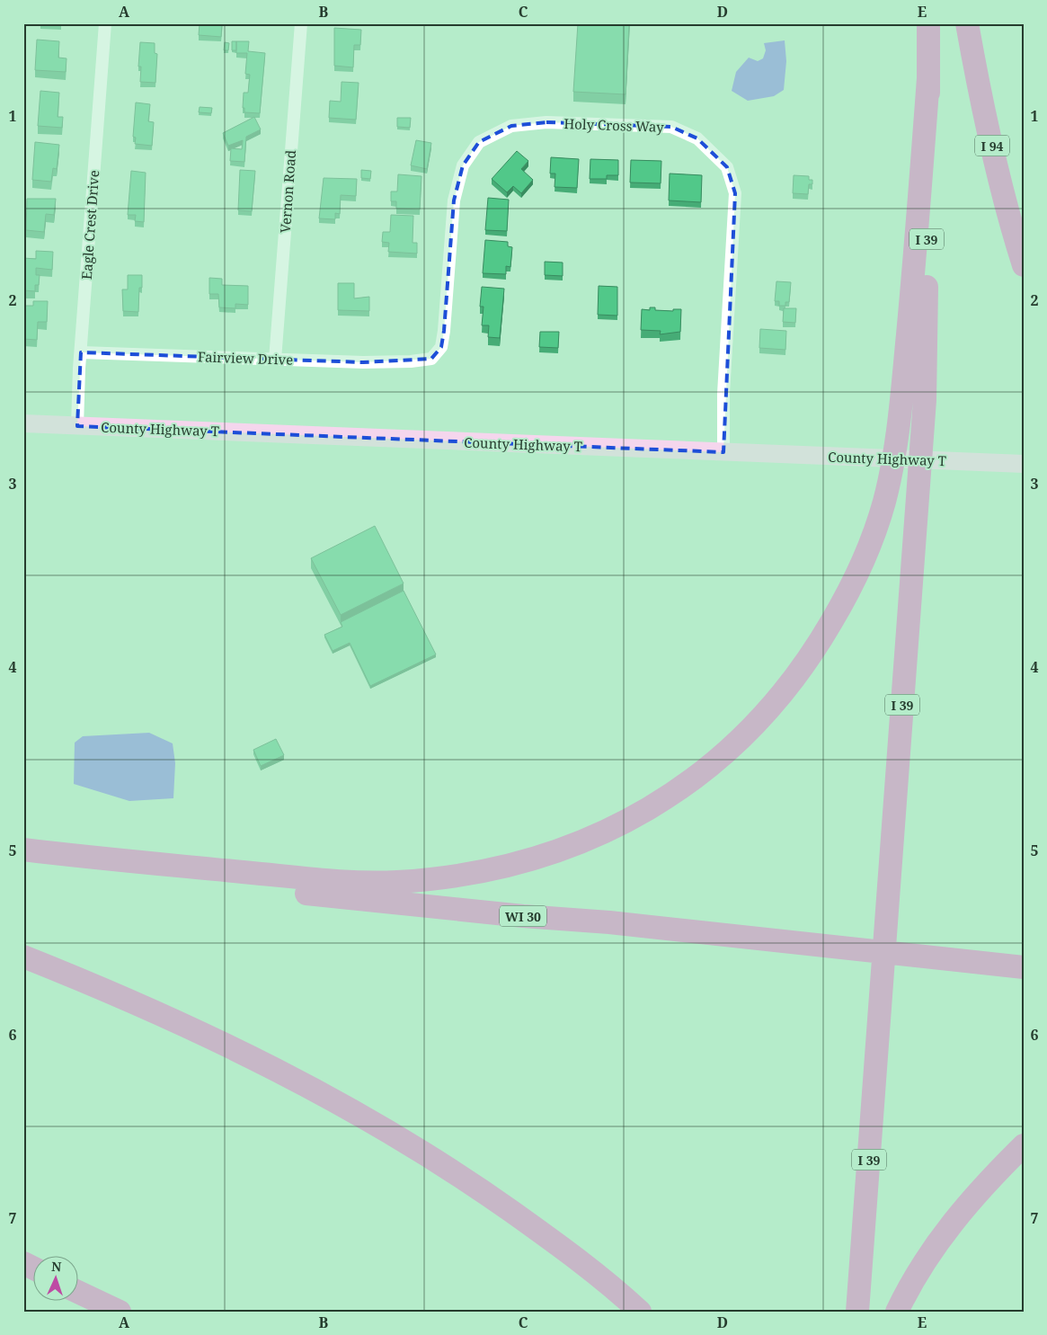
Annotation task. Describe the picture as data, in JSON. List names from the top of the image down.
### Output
{
  "streets": {
    "highway": ["I 94", "I 39", "WI 30"],
    "main road": ["County Highway T"],
    "street": [
      "Holy Cross Way",
      "Vernon Road",
      "Eagle Crest Drive",
      "Fairview Drive"
    ]
  },
  "crossings": [
    ["Holy Cross Way", "Fairview Drive"],
    ["Holy Cross Way", "County Highway T"],
    ["Vernon Road", "Fairview Drive"],
    ["Eagle Crest Drive", "Fairview Drive"],
    ["Eagle Crest Drive", "County Highway T"]
  ],
  "north": "top",
  "grid": {
    "columns": [
      "A",
      "B",
      "C",
      "D",
      "E"
    ],
    "rows": [
      "1",
      "2",
      "3",
      "4",
      "5",
      "6",
      "7"
    ]
  }
}
